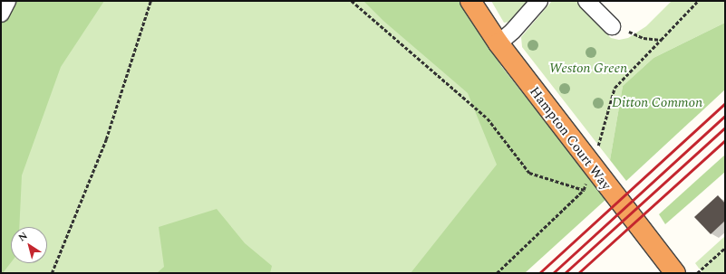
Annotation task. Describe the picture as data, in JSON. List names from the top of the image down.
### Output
{
  "streets": {
    "highway": ["Hampton Court Way"]
  },
  "parks": ["Weston Green", "Ditton Common"],
  "north": "top left"
}
